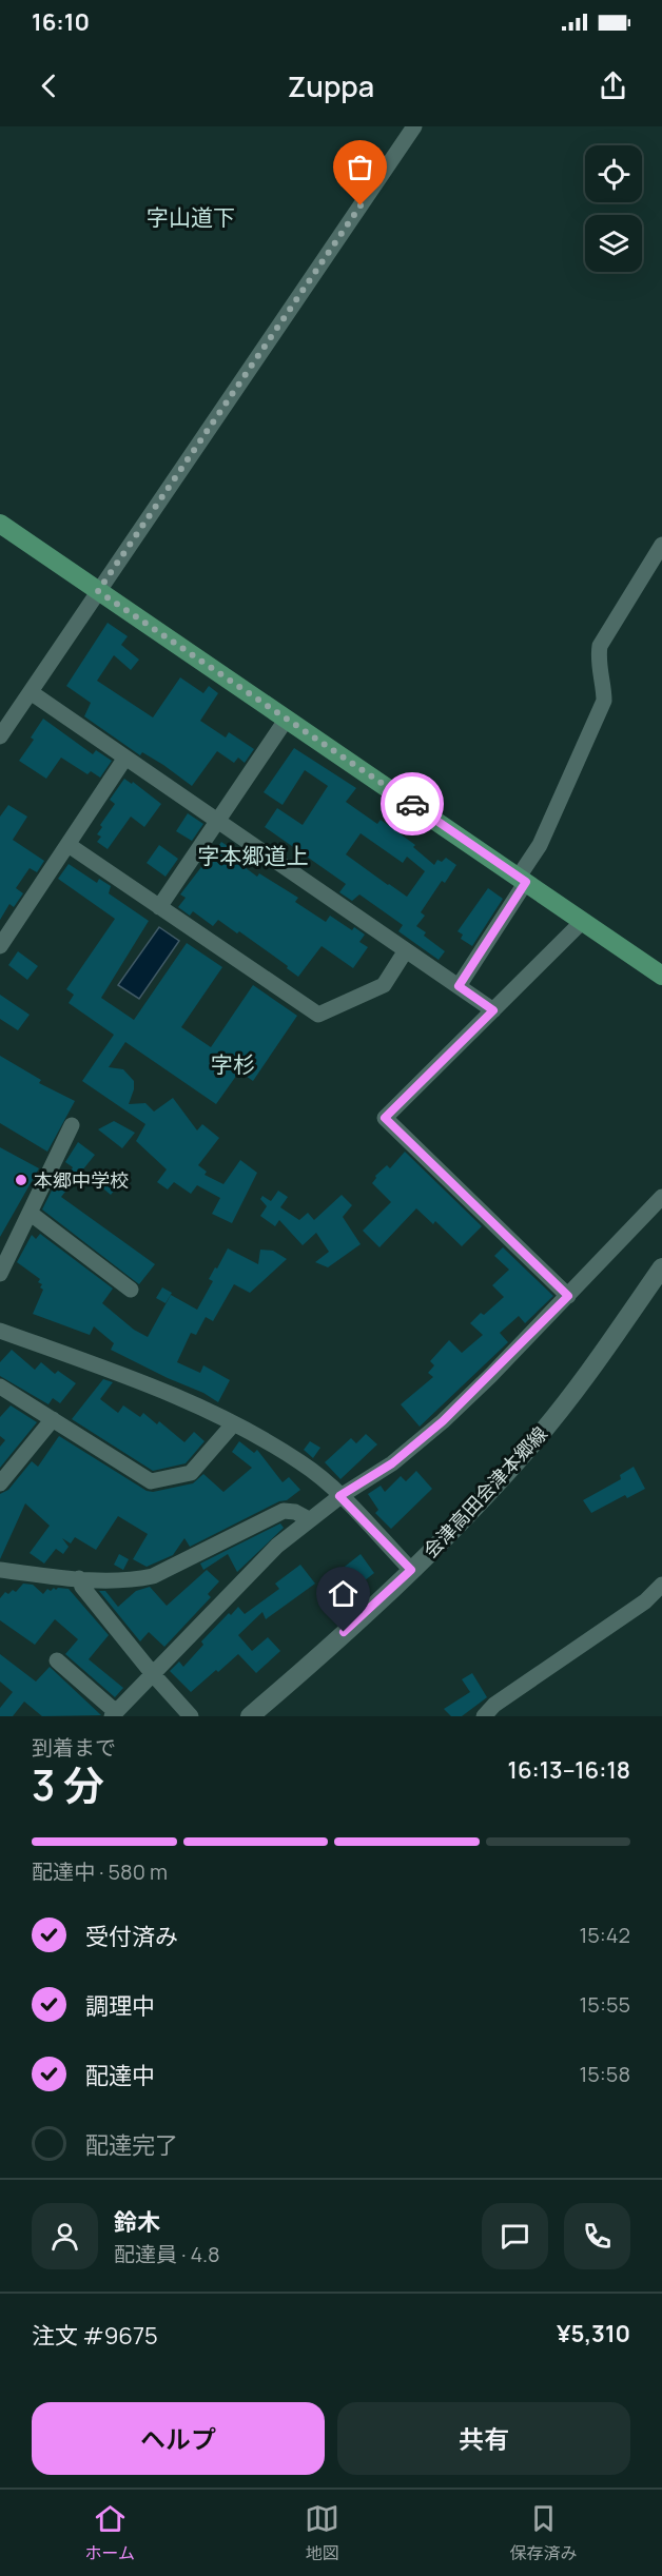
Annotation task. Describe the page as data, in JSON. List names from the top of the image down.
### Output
{
  "streets": {
    "main road": ["会津高田会津本郷線"]
  },
  "districts": ["字山道下", "字本郷道上", "字杉"],
  "places": ["本郷中学校"],
  "page": {
    "status": "16:10",
    "header": "Zuppa",
    "heading": ["3 分", "到着まで", "16:13–16:18"],
    "panel": [
      "鈴木",
      "配達員 · 4.8",
      "注文 #9675",
      "¥5,310"
    ],
    "bar": "配達中 · 580 m",
    "list": [
      ["受付済み", "15:42"],
      ["調理中", "15:55"],
      ["配達中", "15:58"],
      "配達完了"
    ],
    "buttons": ["ヘルプ", "共有"],
    "tabs": ["ホーム", "地図", "保存済み"]
  }
}
